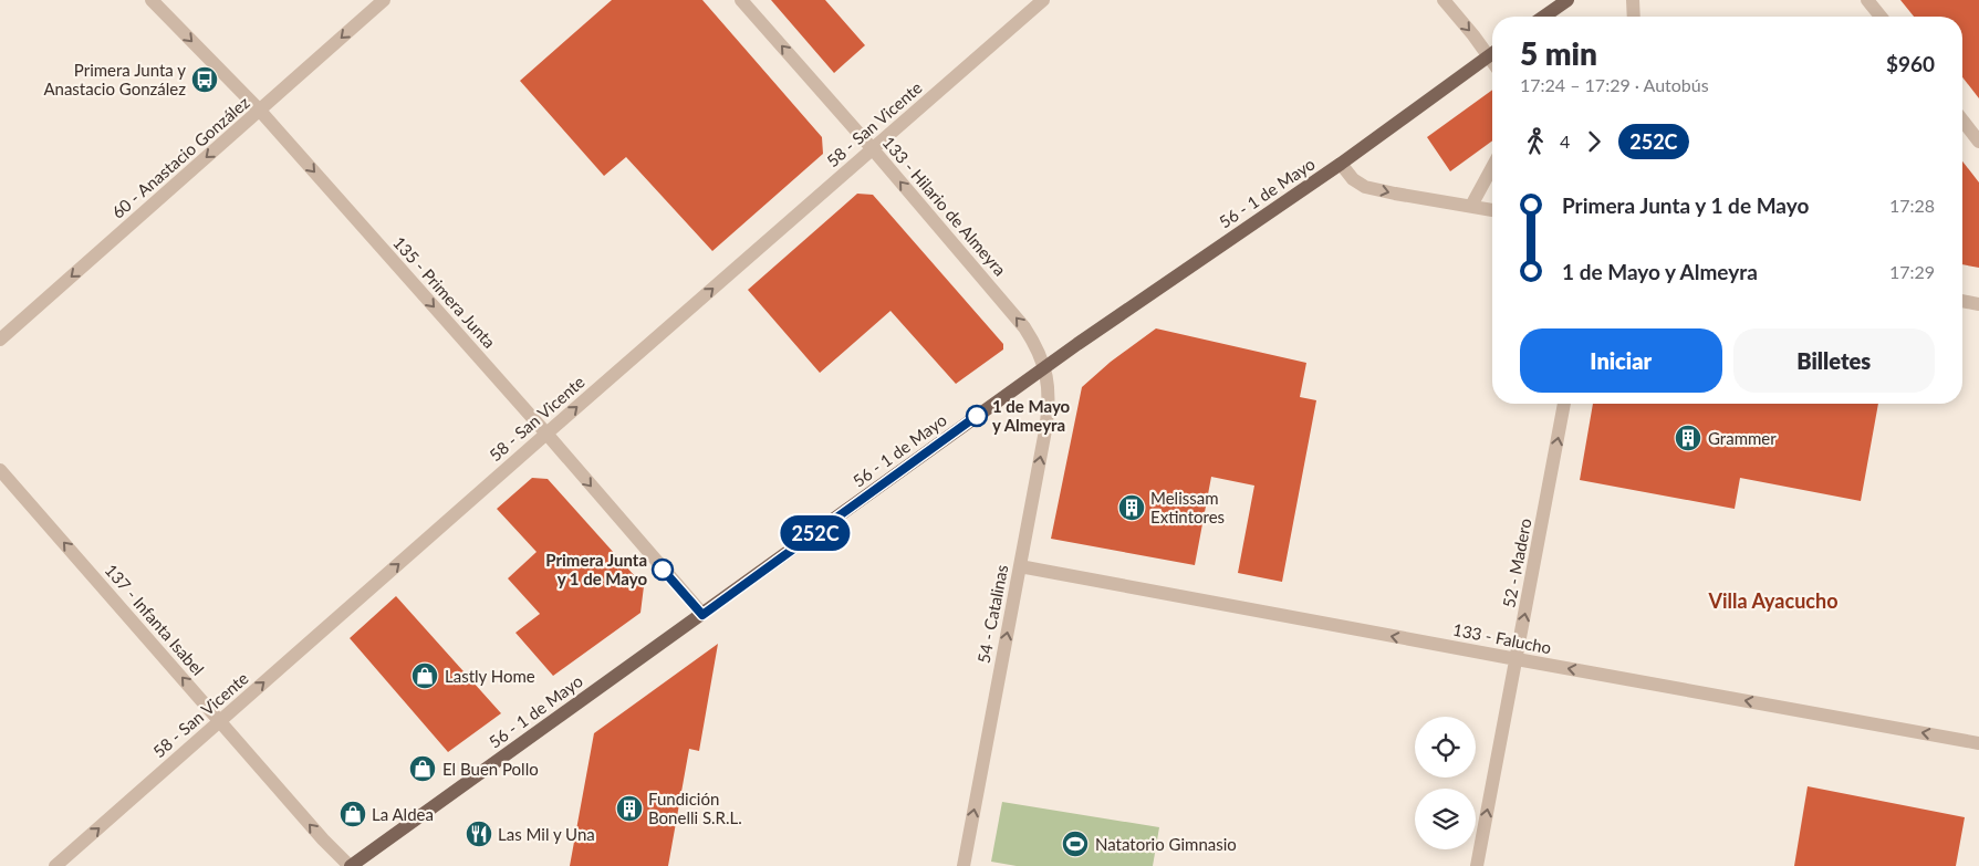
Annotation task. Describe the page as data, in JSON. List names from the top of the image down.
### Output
{
  "streets": {
    "main road": ["56 - 1 de Mayo"],
    "street": [
      "58 - San Vicente",
      "60 - Anastacio González",
      "133 - Hilario de Almeyra",
      "135 - Primera Junta",
      "52 - Madero",
      "54 - Catalinas",
      "137 - Infanta Isabel",
      "133 - Falucho"
    ]
  },
  "crossings": [
    ["58 - San Vicente", "133 - Hilario de Almeyra"],
    ["58 - San Vicente", "135 - Primera Junta"],
    ["58 - San Vicente", "137 - Infanta Isabel"],
    ["60 - Anastacio González", "135 - Primera Junta"],
    ["56 - 1 de Mayo", "133 - Hilario de Almeyra"],
    ["56 - 1 de Mayo", "135 - Primera Junta"],
    ["56 - 1 de Mayo", "54 - Catalinas"],
    ["56 - 1 de Mayo", "137 - Infanta Isabel"],
    ["133 - Hilario de Almeyra", "54 - Catalinas"],
    ["52 - Madero", "133 - Falucho"],
    ["54 - Catalinas", "133 - Falucho"]
  ],
  "one_way": [
    "58 - San Vicente",
    "60 - Anastacio González",
    "133 - Hilario de Almeyra",
    "135 - Primera Junta",
    "52 - Madero",
    "54 - Catalinas",
    "137 - Infanta Isabel",
    "133 - Falucho"
  ],
  "districts": ["Villa Ayacucho"],
  "places": {
    "bus stop": ["Primera Junta y Anastacio González"],
    "other": ["1 de Mayo y Almeyra", "Primera Junta y 1 de Mayo"],
    "building": ["Grammer", "Melissam Extintores", "Fundición Bonelli S.R.L."],
    "shop": ["Lastly Home", "El Buen Pollo", "La Aldea"],
    "restaurant": ["Las Mil y Una"],
    "sports": ["Natatorio Gimnasio"]
  },
  "lines": ["bus line 252C"],
  "page": {
    "on_map": "252C",
    "heading": ["5 min", "17:24 – 17:29 · Autobús", "$960"],
    "legs": ["4", "252C"],
    "list": [
      {
        "name": "Primera Junta y 1 de Mayo",
        "value": "17:28"
      },
      {
        "name": "1 de Mayo y Almeyra",
        "value": "17:29"
      }
    ],
    "buttons": ["Iniciar", "Billetes"]
  }
}
